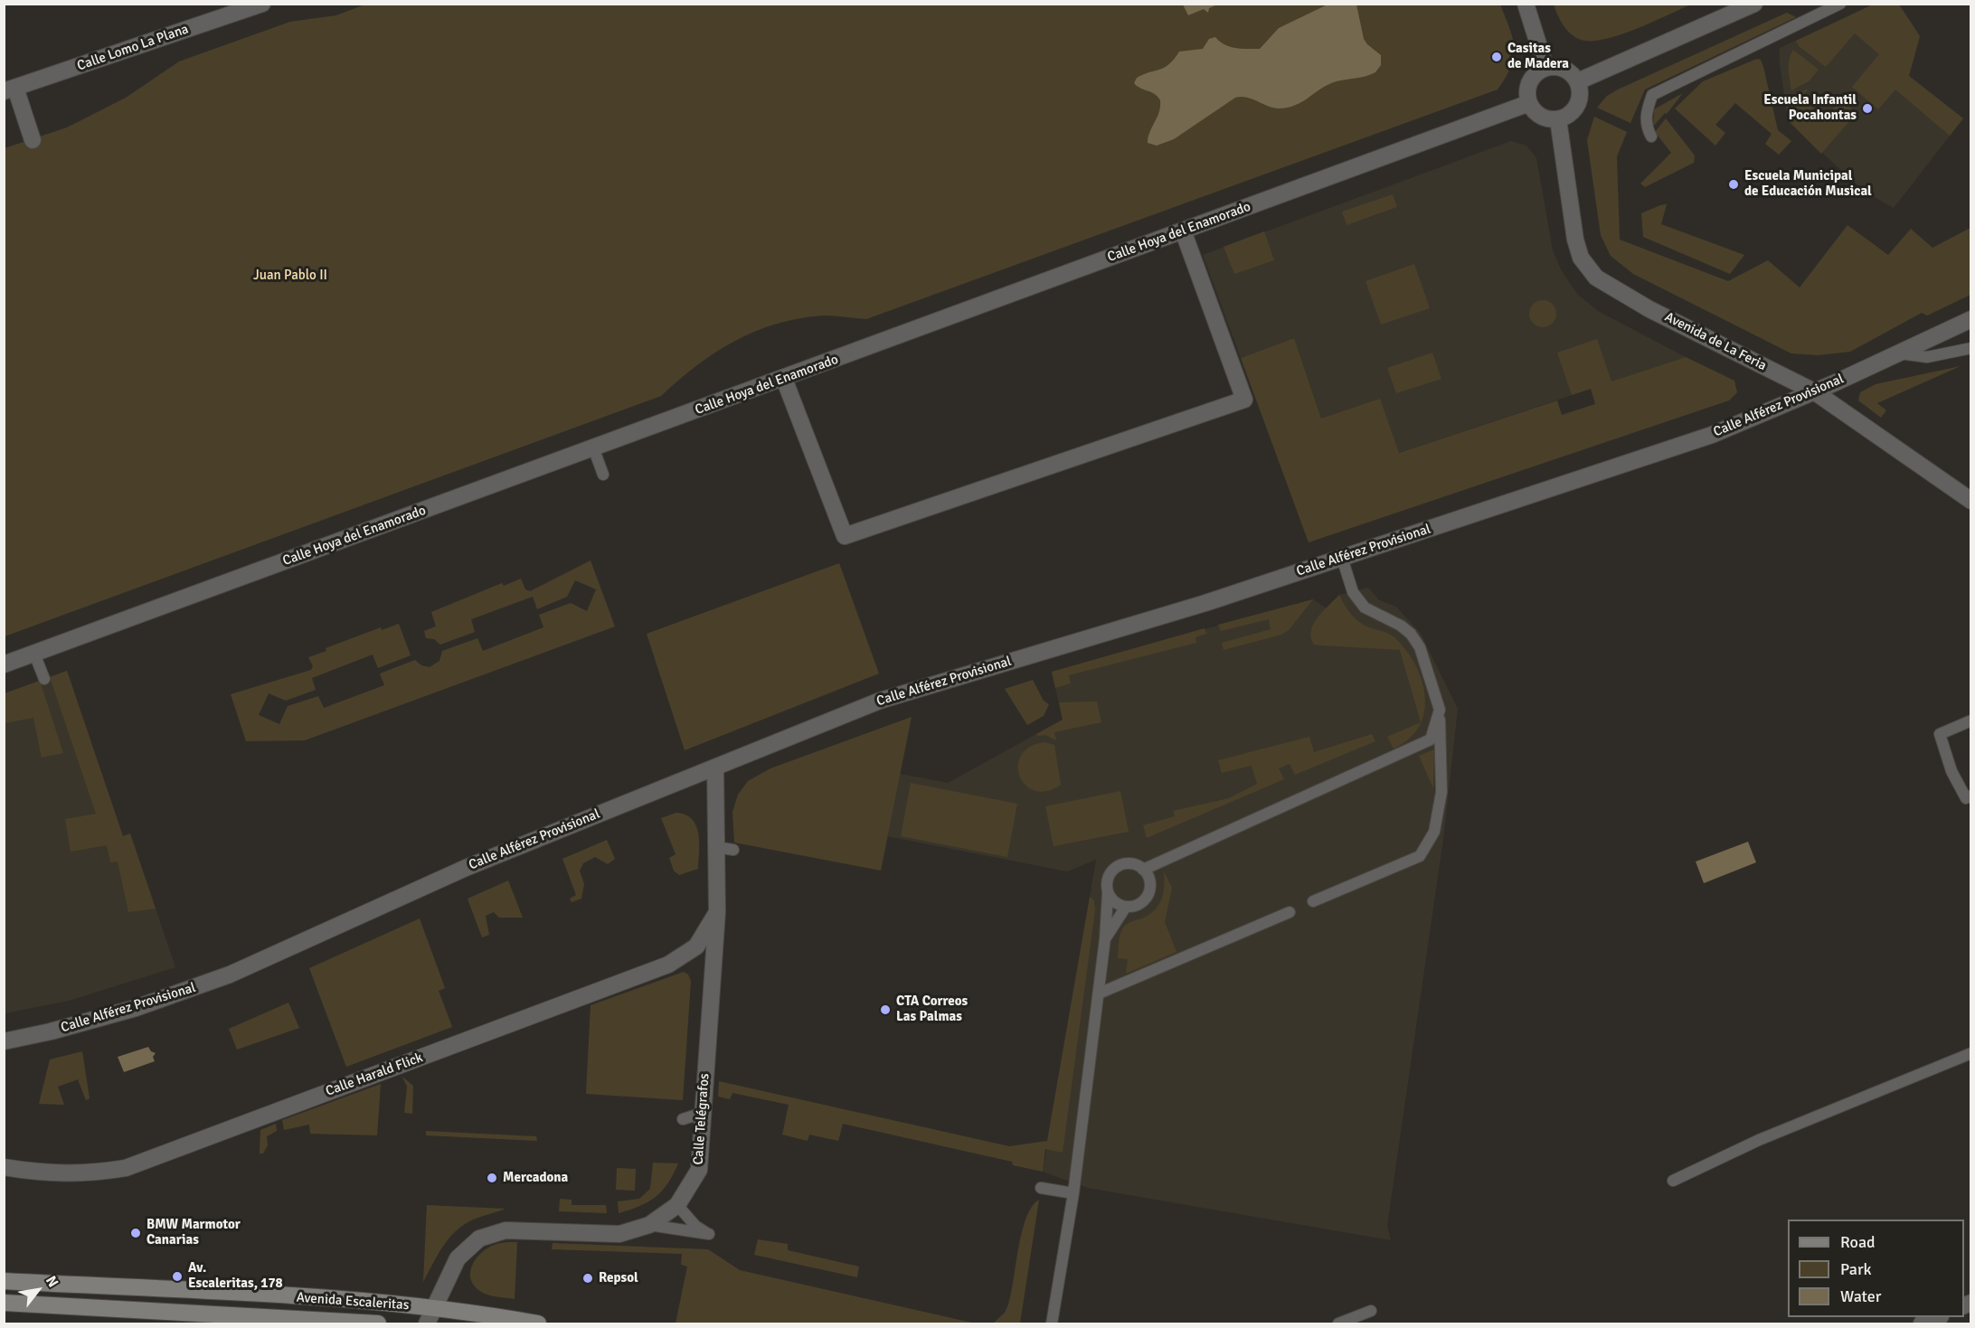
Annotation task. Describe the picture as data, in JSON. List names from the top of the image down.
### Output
{
  "streets": {
    "street": [
      "Calle Lomo La Plana",
      "Calle Hoya del Enamorado",
      "Avenida de La Feria",
      "Calle Alférez Provisional",
      "Calle Harald Flick",
      "Calle Telégrafos",
      "Avenida Escaleritas"
    ]
  },
  "crossings": [
    ["Calle Hoya del Enamorado", "Avenida de La Feria"],
    ["Avenida de La Feria", "Calle Alférez Provisional"],
    ["Calle Alférez Provisional", "Calle Telégrafos"],
    ["Calle Harald Flick", "Calle Telégrafos"],
    ["Calle Telégrafos", "Avenida Escaleritas"]
  ],
  "parks": ["Juan Pablo II"],
  "places": [
    "Casitas de Madera",
    "Escuela Infantil Pocahontas",
    "Escuela Municipal de Educación Musical",
    "CTA Correos Las Palmas",
    "Mercadona",
    "BMW Marmotor Canarias",
    "Av. Escaleritas, 178",
    "Repsol"
  ],
  "legend": ["Road", "Park", "Water"],
  "north": "top right"
}
